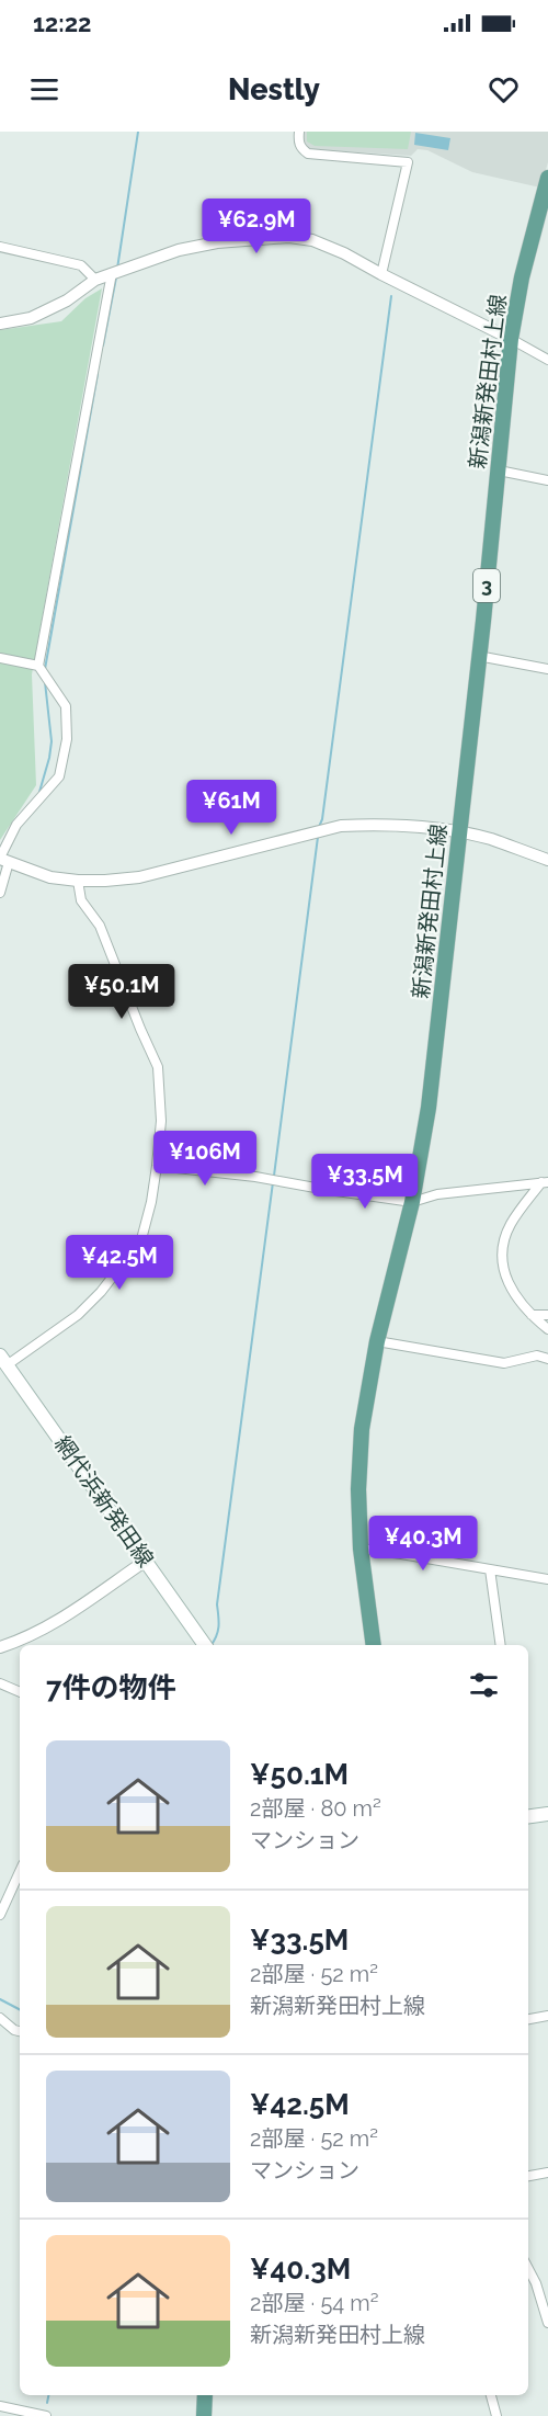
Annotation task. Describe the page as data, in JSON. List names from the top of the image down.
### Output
{
  "streets": {
    "main road": ["新潟新発田村上線", "3", "網代浜新発田線"]
  },
  "page": {
    "status": "12:22",
    "header": "Nestly",
    "price": [
      "¥62.9M",
      "¥61M",
      "¥50.1M",
      "¥106M",
      "¥33.5M",
      "¥42.5M",
      "¥40.3M"
    ],
    "heading": "7件の物件",
    "list": [
      {
        "name": "¥50.1M",
        "note": "2部屋 · 80 m² · マンション"
      },
      {
        "name": "¥33.5M",
        "note": "2部屋 · 52 m² · 新潟新発田村上線"
      },
      {
        "name": "¥42.5M",
        "note": "2部屋 · 52 m² · マンション"
      },
      {
        "name": "¥40.3M",
        "note": "2部屋 · 54 m² · 新潟新発田村上線"
      }
    ]
  }
}
